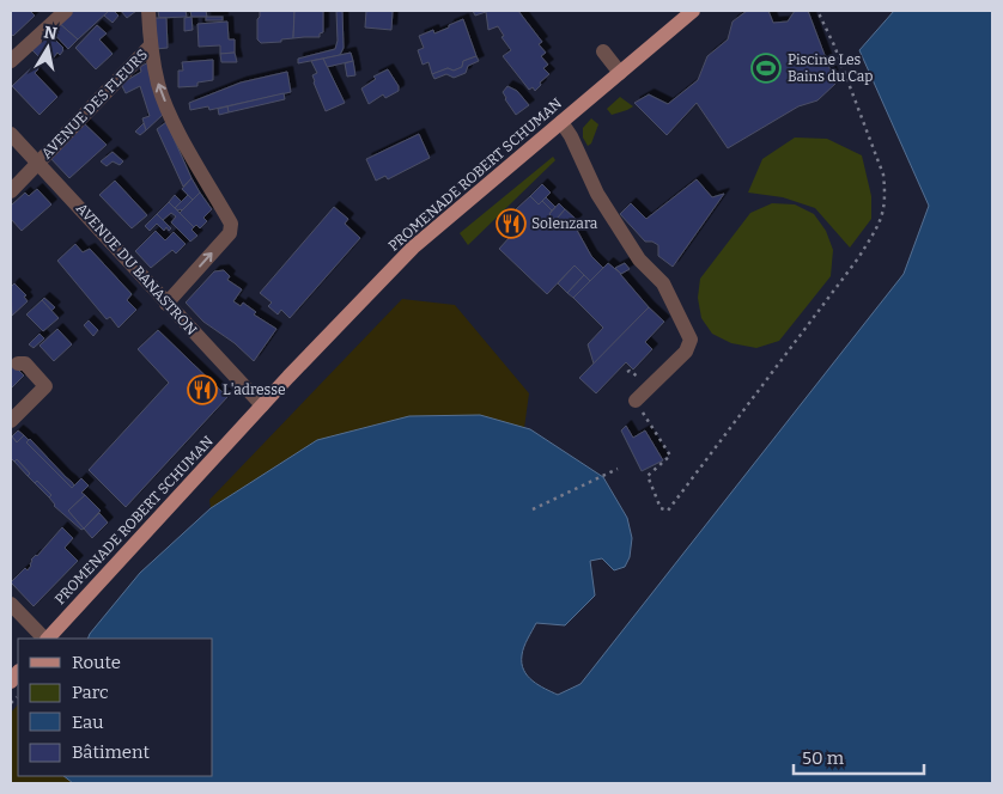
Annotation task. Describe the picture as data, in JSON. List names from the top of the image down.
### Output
{
  "streets": {
    "main road": ["PROMENADE ROBERT SCHUMAN"],
    "street": ["AVENUE DES FLEURS", "AVENUE DU BANASTRON"]
  },
  "crossings": [
    ["AVENUE DES FLEURS", "AVENUE DU BANASTRON"],
    ["PROMENADE ROBERT SCHUMAN", "AVENUE DU BANASTRON"]
  ],
  "places": {
    "sports": ["Piscine Les Bains du Cap"],
    "restaurant": ["Solenzara", "L'adresse"]
  },
  "legend": [
    "Route",
    "Parc",
    "Eau",
    "Bâtiment"
  ],
  "scale_bar": "50 m",
  "north": "top"
}
